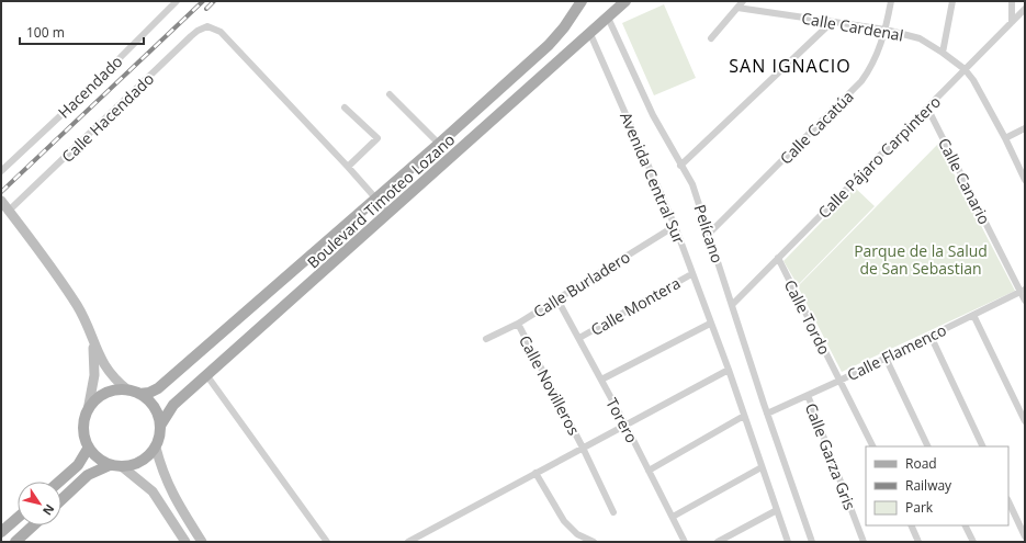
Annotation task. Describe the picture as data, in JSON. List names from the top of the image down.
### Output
{
  "streets": {
    "main road": ["Boulevard Timoteo Lozano"],
    "street": [
      "Calle Cardenal",
      "Hacendado",
      "Calle Hacendado",
      "Calle Cacatúa",
      "Calle Pájaro Carpintero",
      "Avenida Central Sur",
      "Calle Canario",
      "Pelícano",
      "Calle Burladero",
      "Calle Montera",
      "Calle Tordo",
      "Calle Flamenco",
      "Calle Novilleros",
      "Torero",
      "Calle Garza Gris"
    ]
  },
  "crossings": [
    ["Calle Cardenal", "Calle Cacatúa"],
    ["Calle Cardenal", "Calle Pájaro Carpintero"],
    ["Calle Cacatúa", "Pelícano"],
    ["Calle Pájaro Carpintero", "Calle Canario"],
    ["Calle Pájaro Carpintero", "Pelícano"],
    ["Calle Pájaro Carpintero", "Calle Tordo"],
    ["Avenida Central Sur", "Boulevard Timoteo Lozano"],
    ["Avenida Central Sur", "Pelícano"],
    ["Avenida Central Sur", "Calle Burladero"],
    ["Avenida Central Sur", "Calle Montera"],
    ["Calle Canario", "Calle Flamenco"],
    ["Boulevard Timoteo Lozano", "Pelícano"],
    ["Pelícano", "Calle Flamenco"],
    ["Calle Burladero", "Calle Novilleros"],
    ["Calle Burladero", "Torero"],
    ["Calle Montera", "Torero"],
    ["Calle Tordo", "Calle Flamenco"],
    ["Calle Flamenco", "Calle Garza Gris"]
  ],
  "districts": ["SAN IGNACIO"],
  "parks": ["Parque de la Salud de San Sebastian"],
  "legend": ["Road", "Railway", "Park"],
  "scale_bar": "100 m",
  "north": "bottom right"
}
